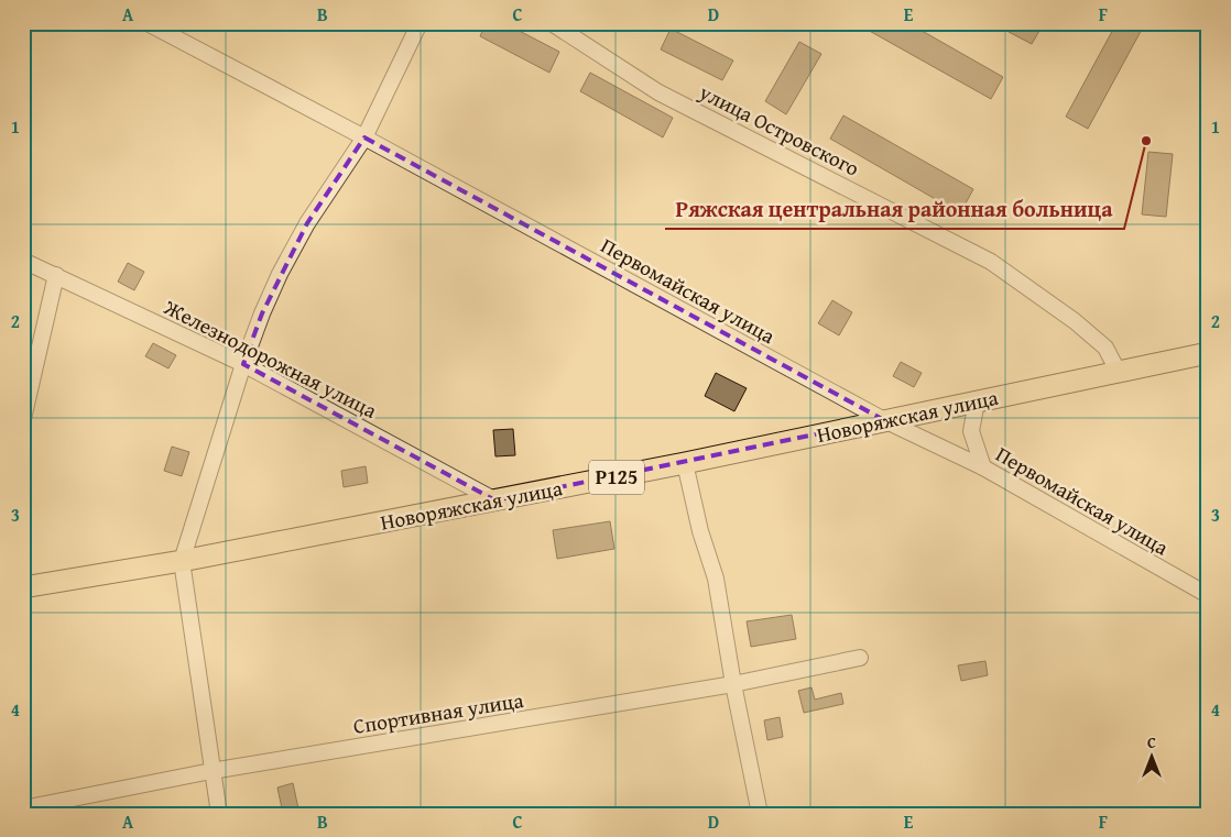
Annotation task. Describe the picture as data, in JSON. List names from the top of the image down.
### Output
{
  "streets": {
    "main road": ["Новоряжская улица", "Р125"],
    "street": [
      "улица Островского",
      "Первомайская улица",
      "Железнодорожная улица",
      "Спортивная улица"
    ]
  },
  "crossings": [
    ["улица Островского", "Новоряжская улица"],
    ["Первомайская улица", "Новоряжская улица"],
    ["Железнодорожная улица", "Новоряжская улица"]
  ],
  "places": ["Ряжская центральная районная больница"],
  "north": "top",
  "grid": {
    "columns": [
      "A",
      "B",
      "C",
      "D",
      "E",
      "F"
    ],
    "rows": [
      "1",
      "2",
      "3",
      "4"
    ]
  }
}
